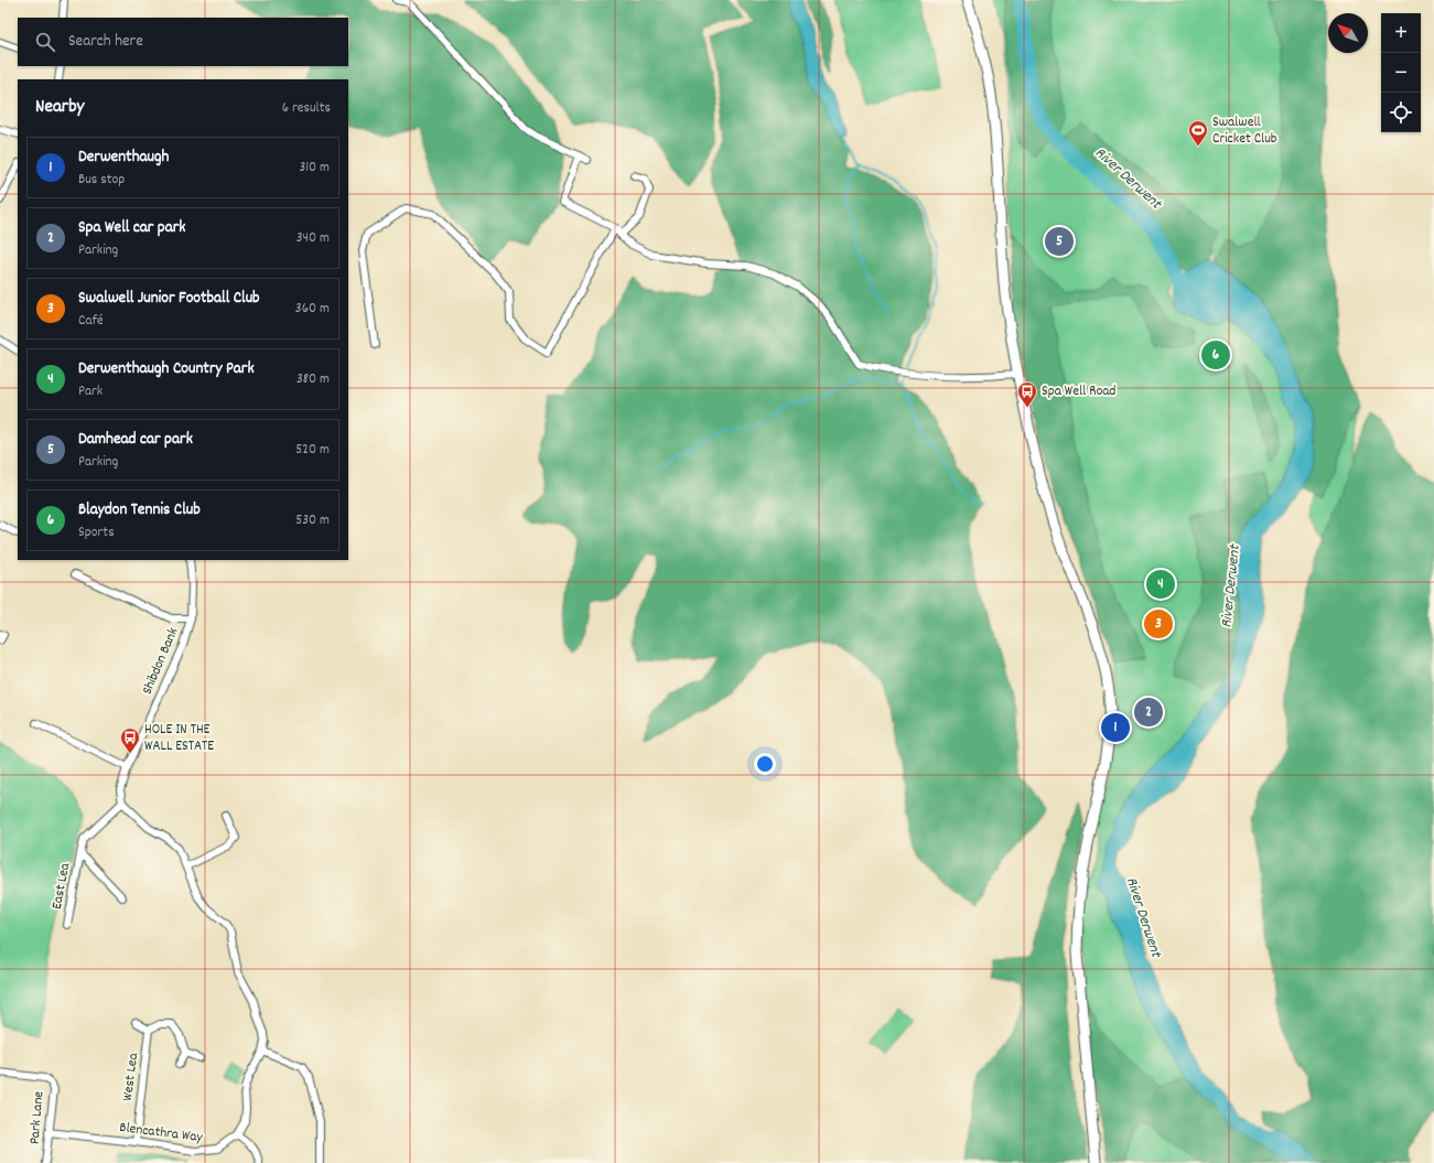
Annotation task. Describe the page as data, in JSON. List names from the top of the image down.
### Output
{
  "streets": {
    "street": [
      "Shibdon Bank",
      "East Lea",
      "West Lea",
      "Park Lane",
      "Blencathra Way"
    ]
  },
  "crossings": [
    ["West Lea", "Blencathra Way"],
    ["Park Lane", "Blencathra Way"]
  ],
  "water": ["River Derwent"],
  "places": {
    "sports": ["Swalwell Cricket Club"],
    "bus stop": ["Spa Well Road", "HOLE IN THE WALL ESTATE"]
  },
  "north": "top left",
  "page": {
    "map_buttons": ["+", "−"],
    "search": "Search here",
    "heading": ["Nearby", "6 results"],
    "list": [
      {
        "mark": "1",
        "name": "Derwenthaugh",
        "note": "Bus stop",
        "value": "310 m"
      },
      {
        "mark": "2",
        "name": "Spa Well car park",
        "note": "Parking",
        "value": "340 m"
      },
      {
        "mark": "3",
        "name": "Swalwell Junior Football Club",
        "note": "Café",
        "value": "360 m"
      },
      {
        "mark": "4",
        "name": "Derwenthaugh Country Park",
        "note": "Park",
        "value": "380 m"
      },
      {
        "mark": "5",
        "name": "Damhead car park",
        "note": "Parking",
        "value": "520 m"
      },
      {
        "mark": "6",
        "name": "Blaydon Tennis Club",
        "note": "Sports",
        "value": "530 m"
      }
    ],
    "pins": [
      "5",
      "6",
      "4",
      "3",
      "2",
      "1"
    ]
  }
}
